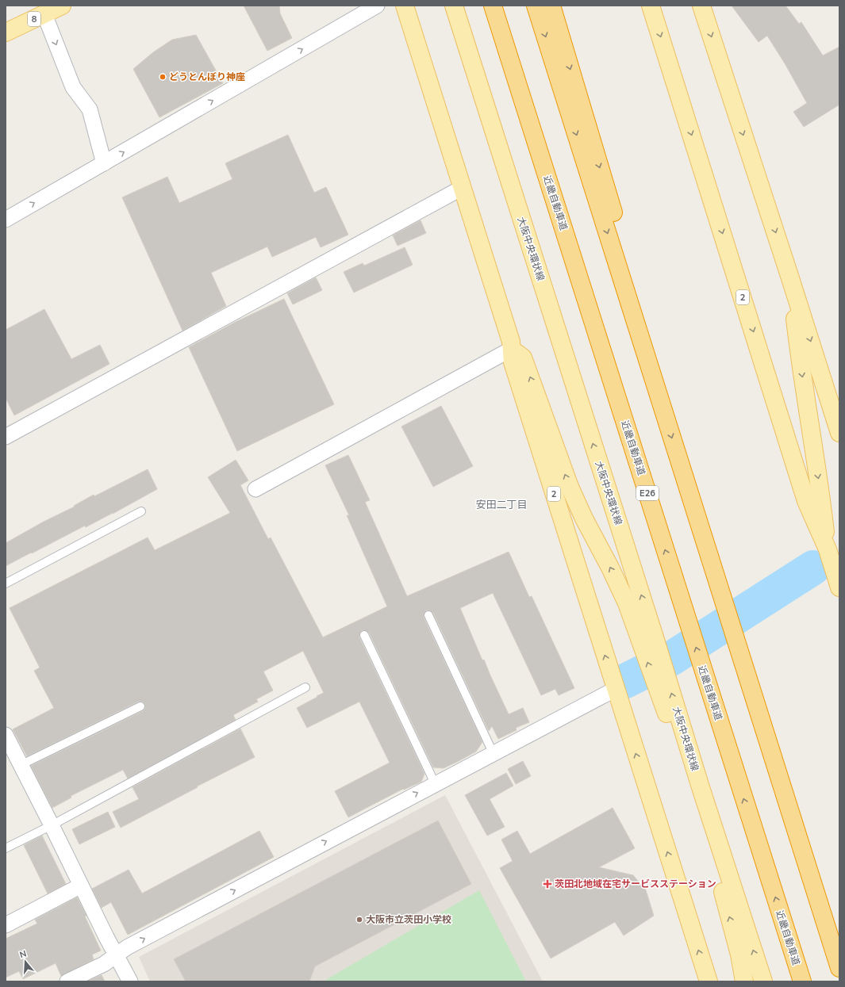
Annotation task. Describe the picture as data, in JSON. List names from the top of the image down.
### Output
{
  "streets": {
    "highway": ["近畿自動車道", "E26"],
    "main road": ["8", "大阪中央環状線", "2"]
  },
  "districts": ["安田二丁目"],
  "places": {
    "other": ["どうとんぼり神座", "大阪市立茨田小学校"],
    "health": ["茨田北地域在宅サービスステーション"]
  },
  "north": "top"
}
